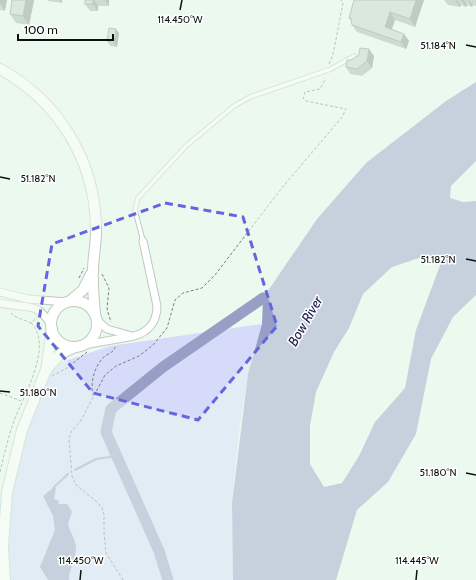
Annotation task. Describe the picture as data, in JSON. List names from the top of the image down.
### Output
{
  "water": ["Bow River"],
  "scale_bar": "100 m",
  "coordinates": [
    "114.450°W",
    "51.184°N",
    "51.182°N",
    "51.180°N",
    "114.445°W"
  ]
}
